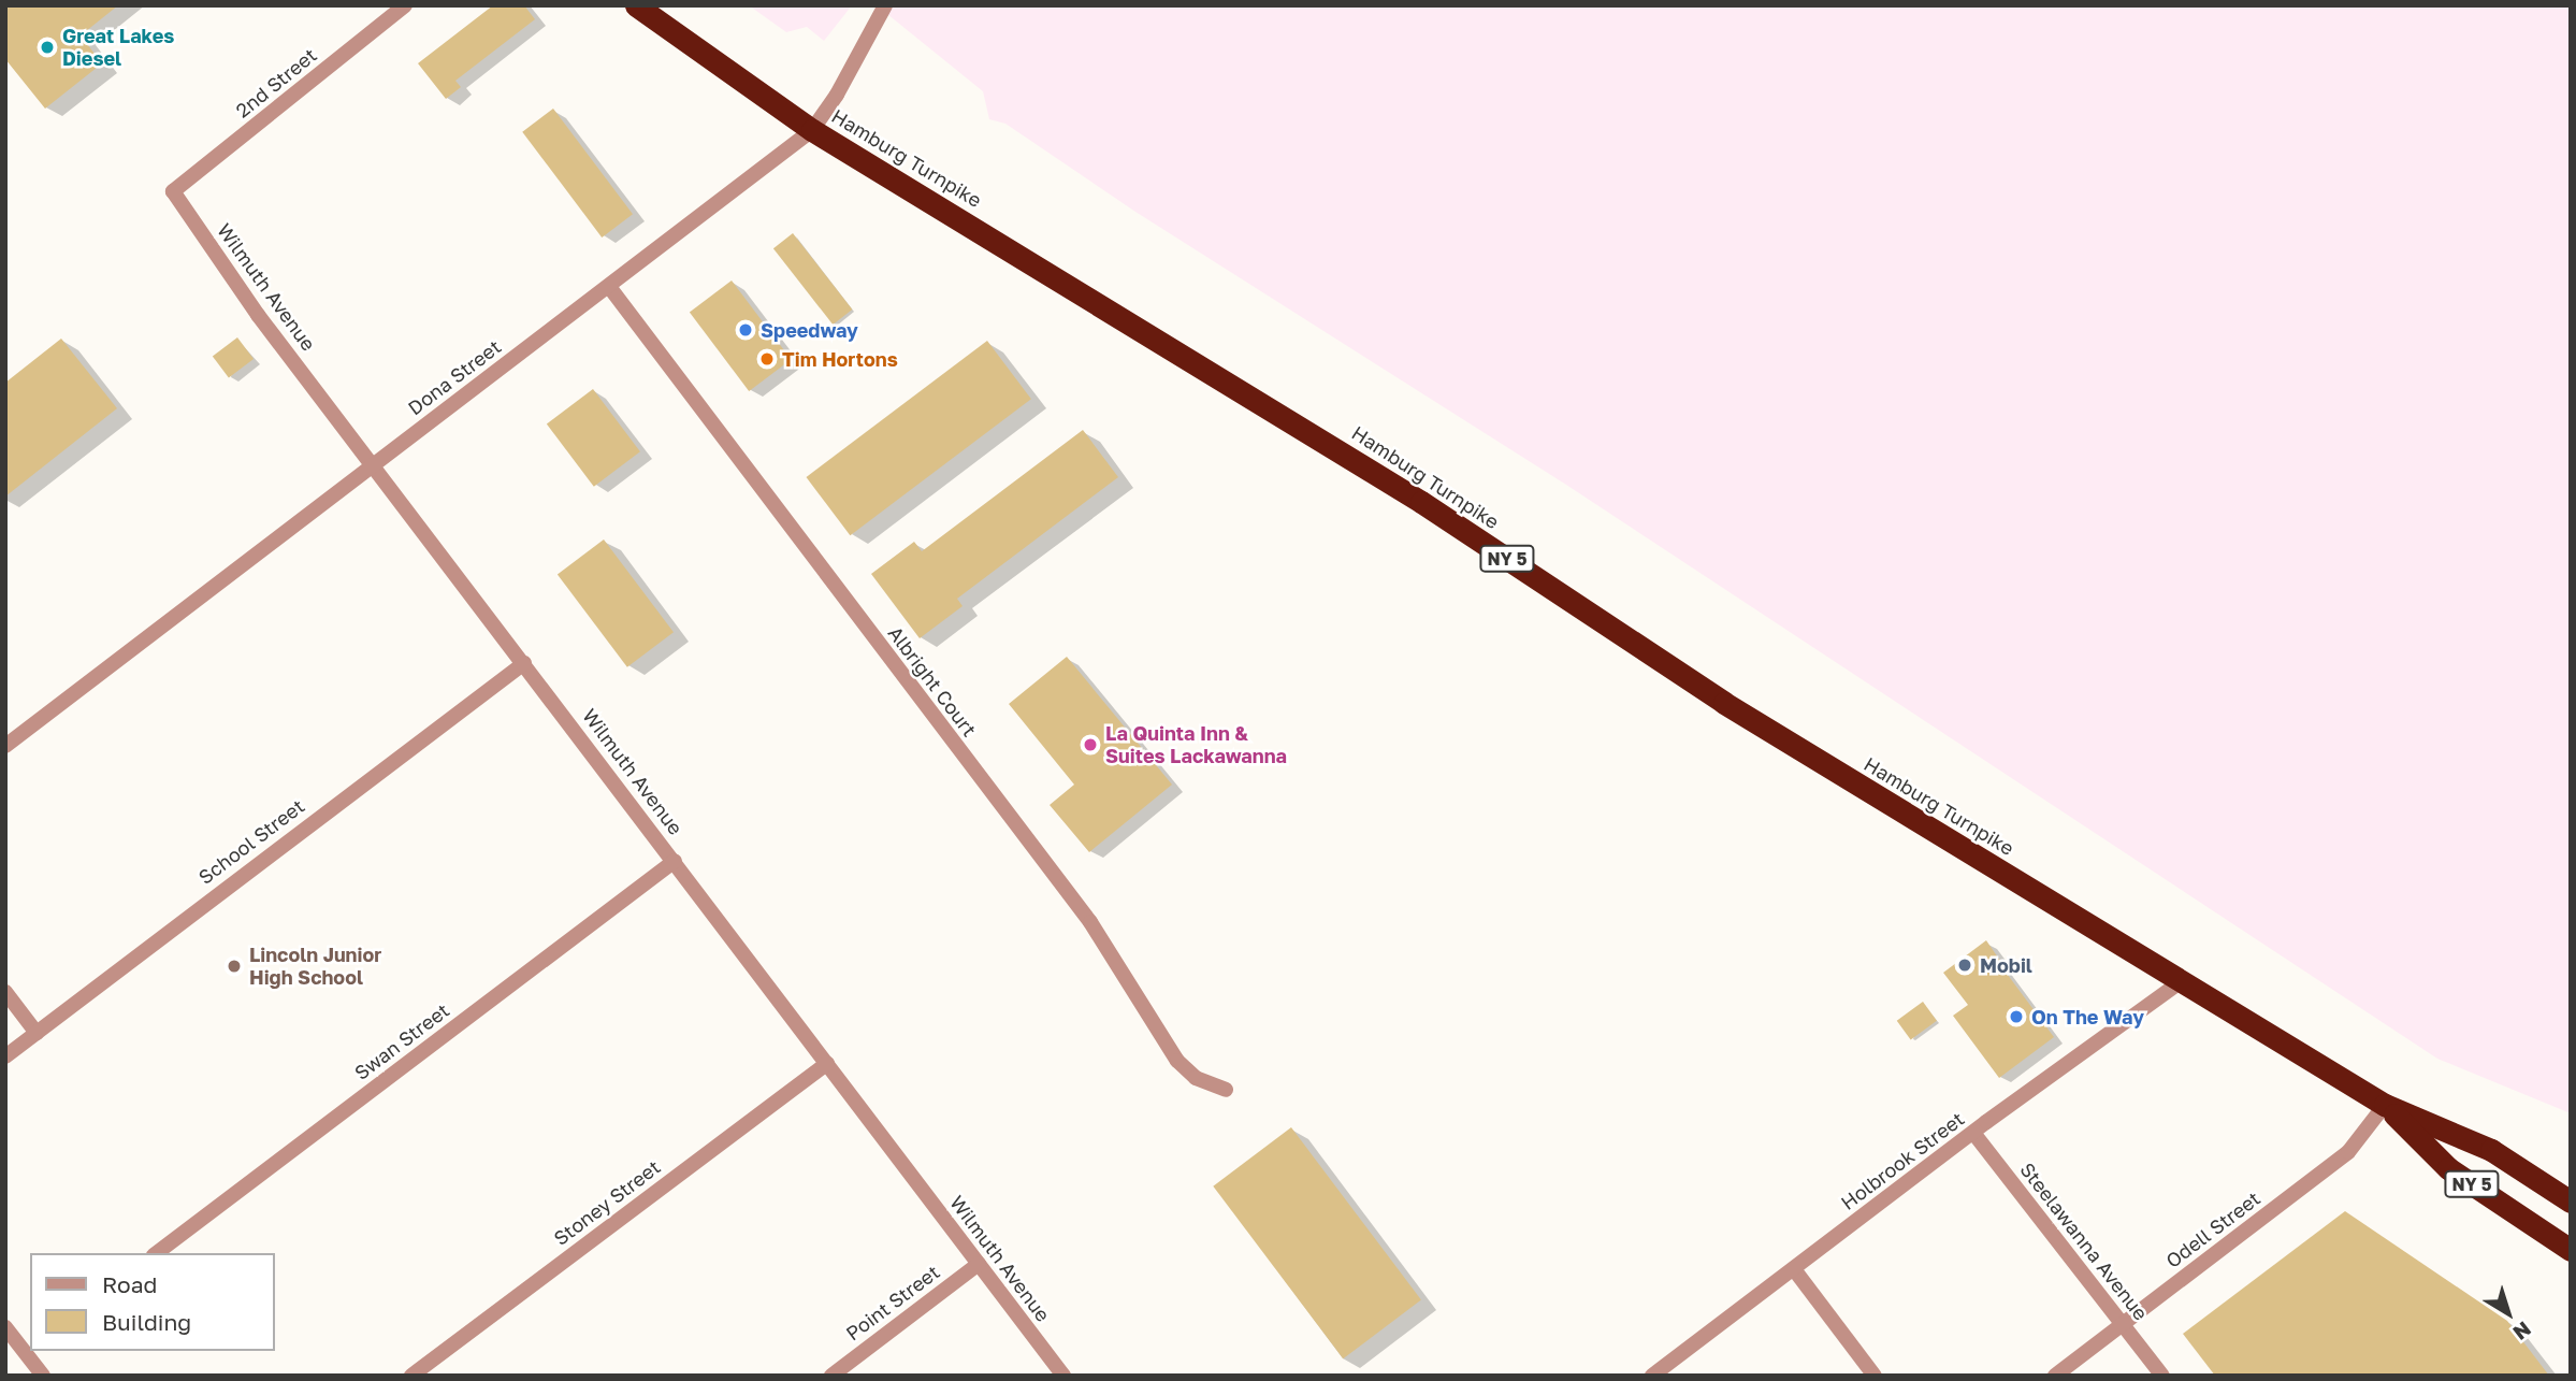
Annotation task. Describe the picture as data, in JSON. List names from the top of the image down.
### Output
{
  "streets": {
    "highway": ["Hamburg Turnpike", "NY 5"],
    "street": [
      "2nd Street",
      "Wilmuth Avenue",
      "Dona Street",
      "Albright Court",
      "School Street",
      "Swan Street",
      "Holbrook Street",
      "Stoney Street",
      "Odell Street",
      "Steelawanna Avenue",
      "Point Street"
    ]
  },
  "crossings": [
    ["2nd Street", "Wilmuth Avenue"],
    ["Hamburg Turnpike", "Dona Street"],
    ["Hamburg Turnpike", "NY 5"],
    ["Hamburg Turnpike", "Holbrook Street"],
    ["Hamburg Turnpike", "Odell Street"],
    ["Wilmuth Avenue", "Dona Street"],
    ["Wilmuth Avenue", "School Street"],
    ["Wilmuth Avenue", "Swan Street"],
    ["Wilmuth Avenue", "Stoney Street"],
    ["Wilmuth Avenue", "Point Street"],
    ["Dona Street", "Albright Court"],
    ["NY 5", "Odell Street"],
    ["Holbrook Street", "Steelawanna Avenue"],
    ["Odell Street", "Steelawanna Avenue"]
  ],
  "places": [
    "Great Lakes Diesel",
    "Speedway",
    "Tim Hortons",
    "La Quinta Inn & Suites Lackawanna",
    "Mobil",
    "Lincoln Junior High School",
    "On The Way"
  ],
  "legend": ["Road", "Building"],
  "north": "bottom right"
}
